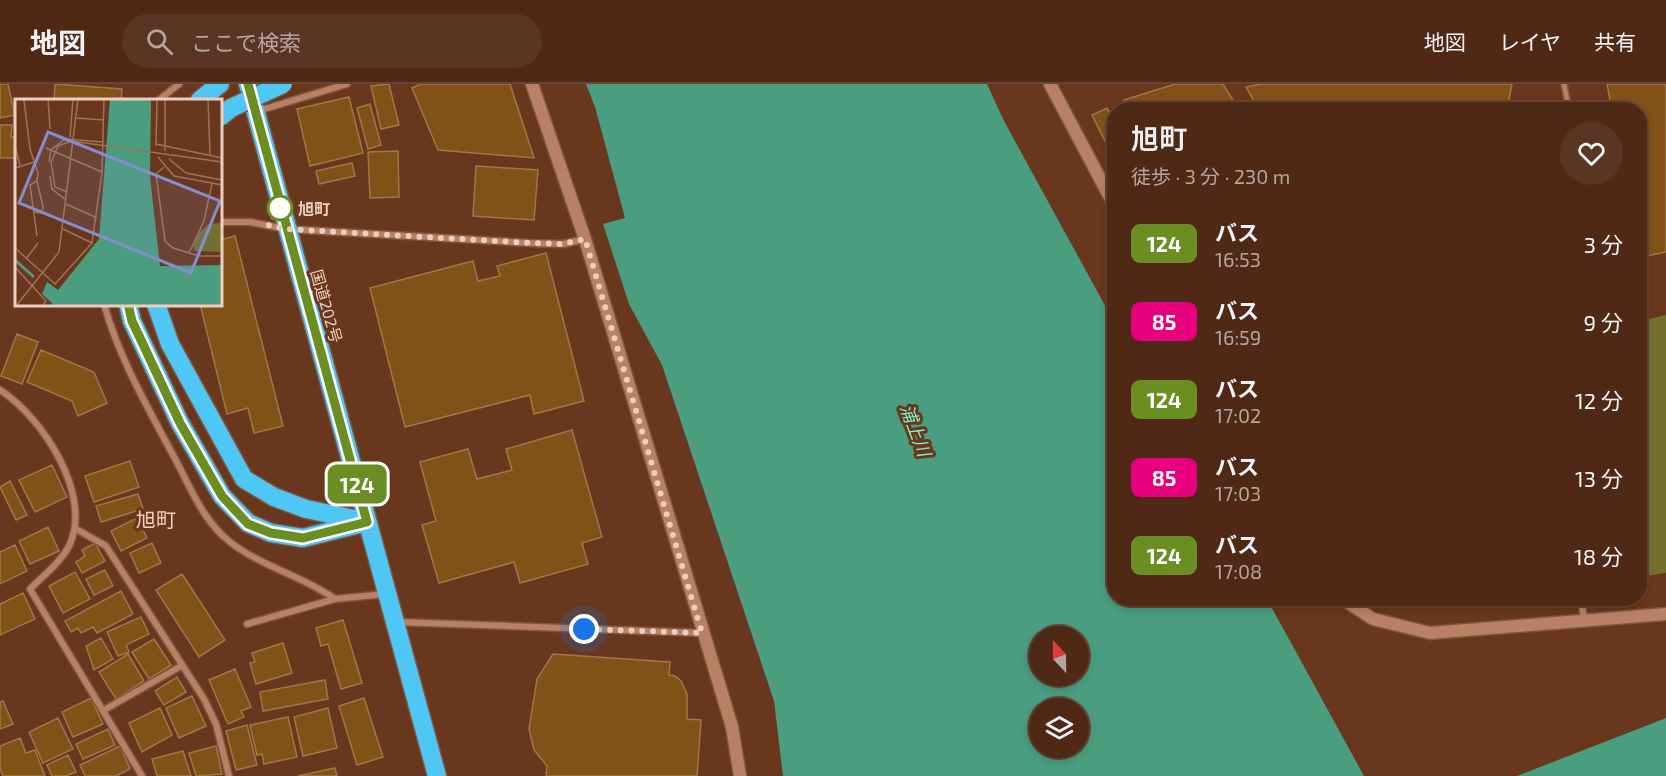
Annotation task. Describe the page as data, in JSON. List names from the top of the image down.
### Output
{
  "streets": {
    "highway": ["国道202号"]
  },
  "districts": ["旭町"],
  "water": ["浦上川"],
  "places": ["旭町"],
  "lines": ["bus line 124"],
  "north": "top",
  "page": {
    "header": "地図",
    "search": "ここで検索",
    "nav": ["地図", "レイヤ", "共有"],
    "on_map": "124",
    "heading": ["旭町", "徒歩 · 3 分 · 230 m"],
    "list": [
      {
        "mark": "124",
        "name": "バス",
        "note": "16:53",
        "value": "3 分"
      },
      {
        "mark": "85",
        "name": "バス",
        "note": "16:59",
        "value": "9 分"
      },
      {
        "mark": "124",
        "name": "バス",
        "note": "17:02",
        "value": "12 分"
      },
      {
        "mark": "85",
        "name": "バス",
        "note": "17:03",
        "value": "13 分"
      },
      {
        "mark": "124",
        "name": "バス",
        "note": "17:08",
        "value": "18 分"
      }
    ]
  }
}
